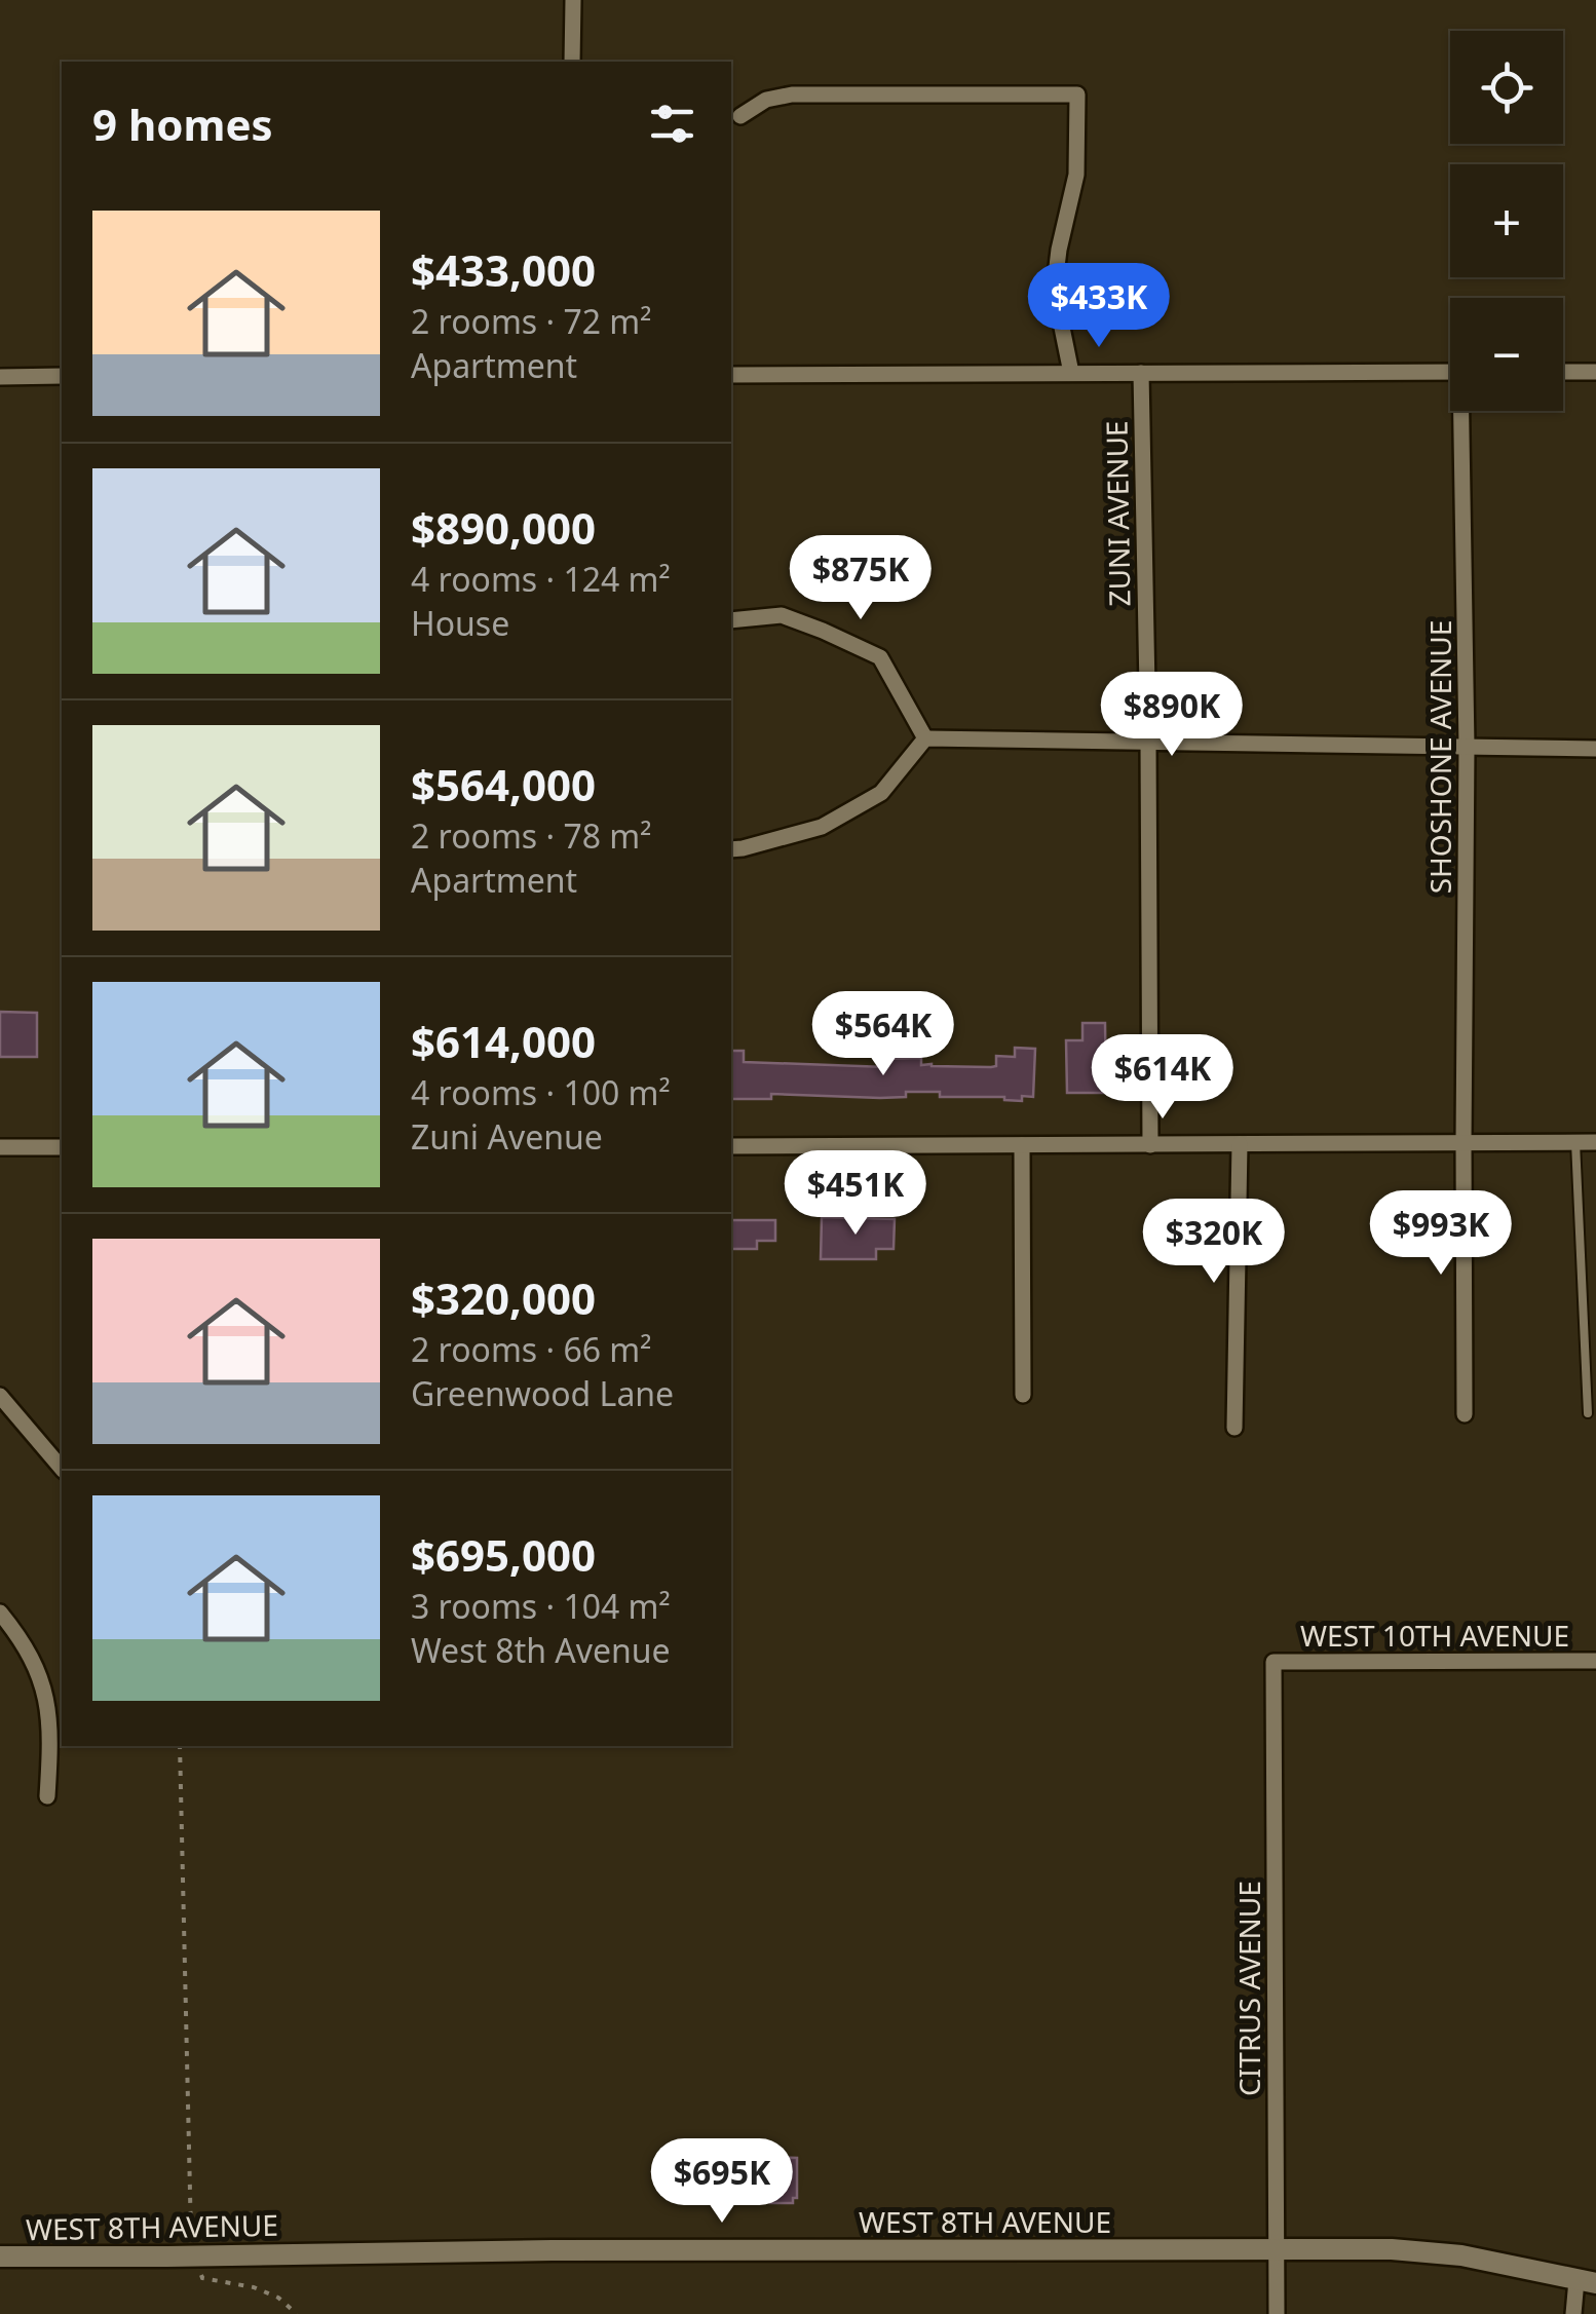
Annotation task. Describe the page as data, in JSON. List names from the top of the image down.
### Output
{
  "streets": {
    "street": [
      "ZUNI AVENUE",
      "SHOSHONE AVENUE",
      "WEST 10TH AVENUE",
      "CITRUS AVENUE",
      "WEST 8TH AVENUE"
    ]
  },
  "crossings": [
    ["WEST 10TH AVENUE", "CITRUS AVENUE"],
    ["CITRUS AVENUE", "WEST 8TH AVENUE"]
  ],
  "page": {
    "map_buttons": ["+", "−"],
    "heading": "9 homes",
    "list": [
      {
        "name": "$433,000",
        "note": "2 rooms · 72 m² · Apartment"
      },
      {
        "name": "$890,000",
        "note": "4 rooms · 124 m² · House"
      },
      {
        "name": "$564,000",
        "note": "2 rooms · 78 m² · Apartment"
      },
      {
        "name": "$614,000",
        "note": "4 rooms · 100 m² · Zuni Avenue"
      },
      {
        "name": "$320,000",
        "note": "2 rooms · 66 m² · Greenwood Lane"
      },
      {
        "name": "$695,000",
        "note": "3 rooms · 104 m² · West 8th Avenue"
      }
    ],
    "price": [
      "$433K",
      "$875K",
      "$890K",
      "$564K",
      "$614K",
      "$451K",
      "$993K",
      "$320K",
      "$695K"
    ]
  }
}
